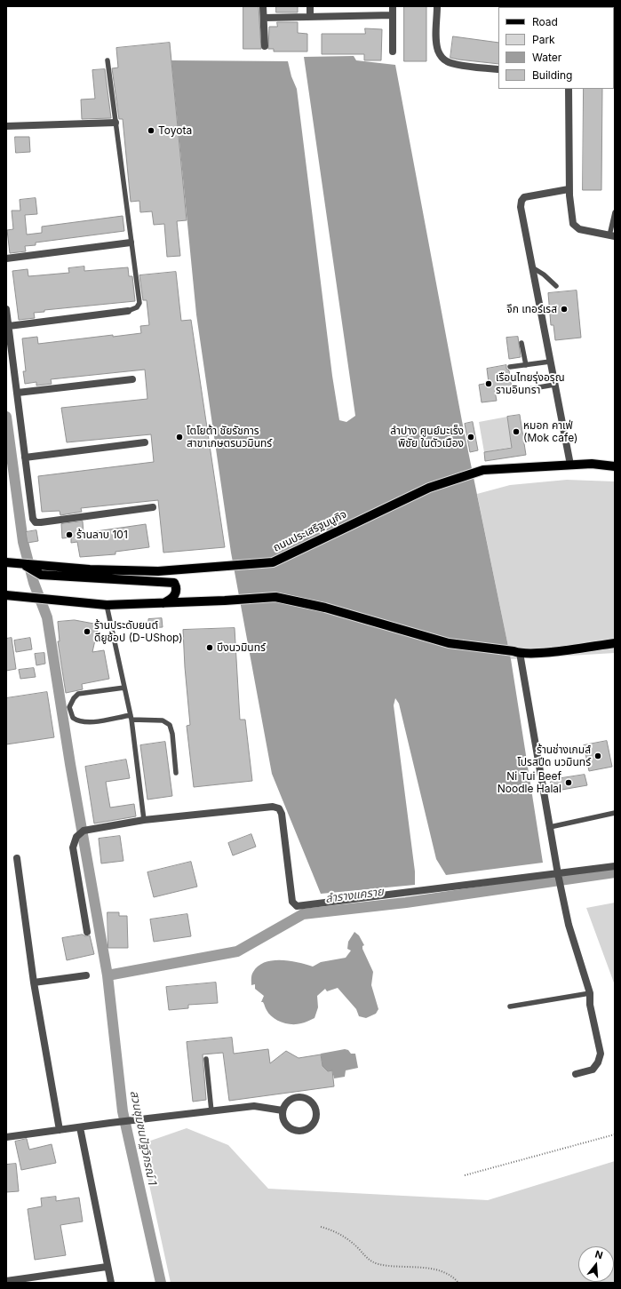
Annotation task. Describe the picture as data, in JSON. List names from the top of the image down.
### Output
{
  "streets": {
    "main road": ["ถนนประเสริฐมนูกิจ"]
  },
  "water": ["ลำรางแคราย", "สวนชุมชนปัฐวิกรณ์ 1"],
  "places": [
    "Toyota",
    "จึก เทอร์เรส",
    "เรือนไทยรุ่งอรุณ รามอินทรา",
    "หมอก คาเฟ่ (Mok cafe)",
    "โตโยต้า ชัยรัชการ สาขาเกษตรนวมินทร์",
    "ลำปาง ศูนย์มะเร็ง พิชัย ในตัวเมือง",
    "ร้านลาบ 101",
    "ร้านประดับยนต์ ดียูช้อป (D-UShop)",
    "บึงนวมินทร์",
    "ร้านช่างเกมส์ โปรสปีด นวมินทร์",
    "Ni Tui Beef Noodle Halal"
  ],
  "legend": [
    "Road",
    "Park",
    "Water",
    "Building"
  ],
  "north": "top"
}
